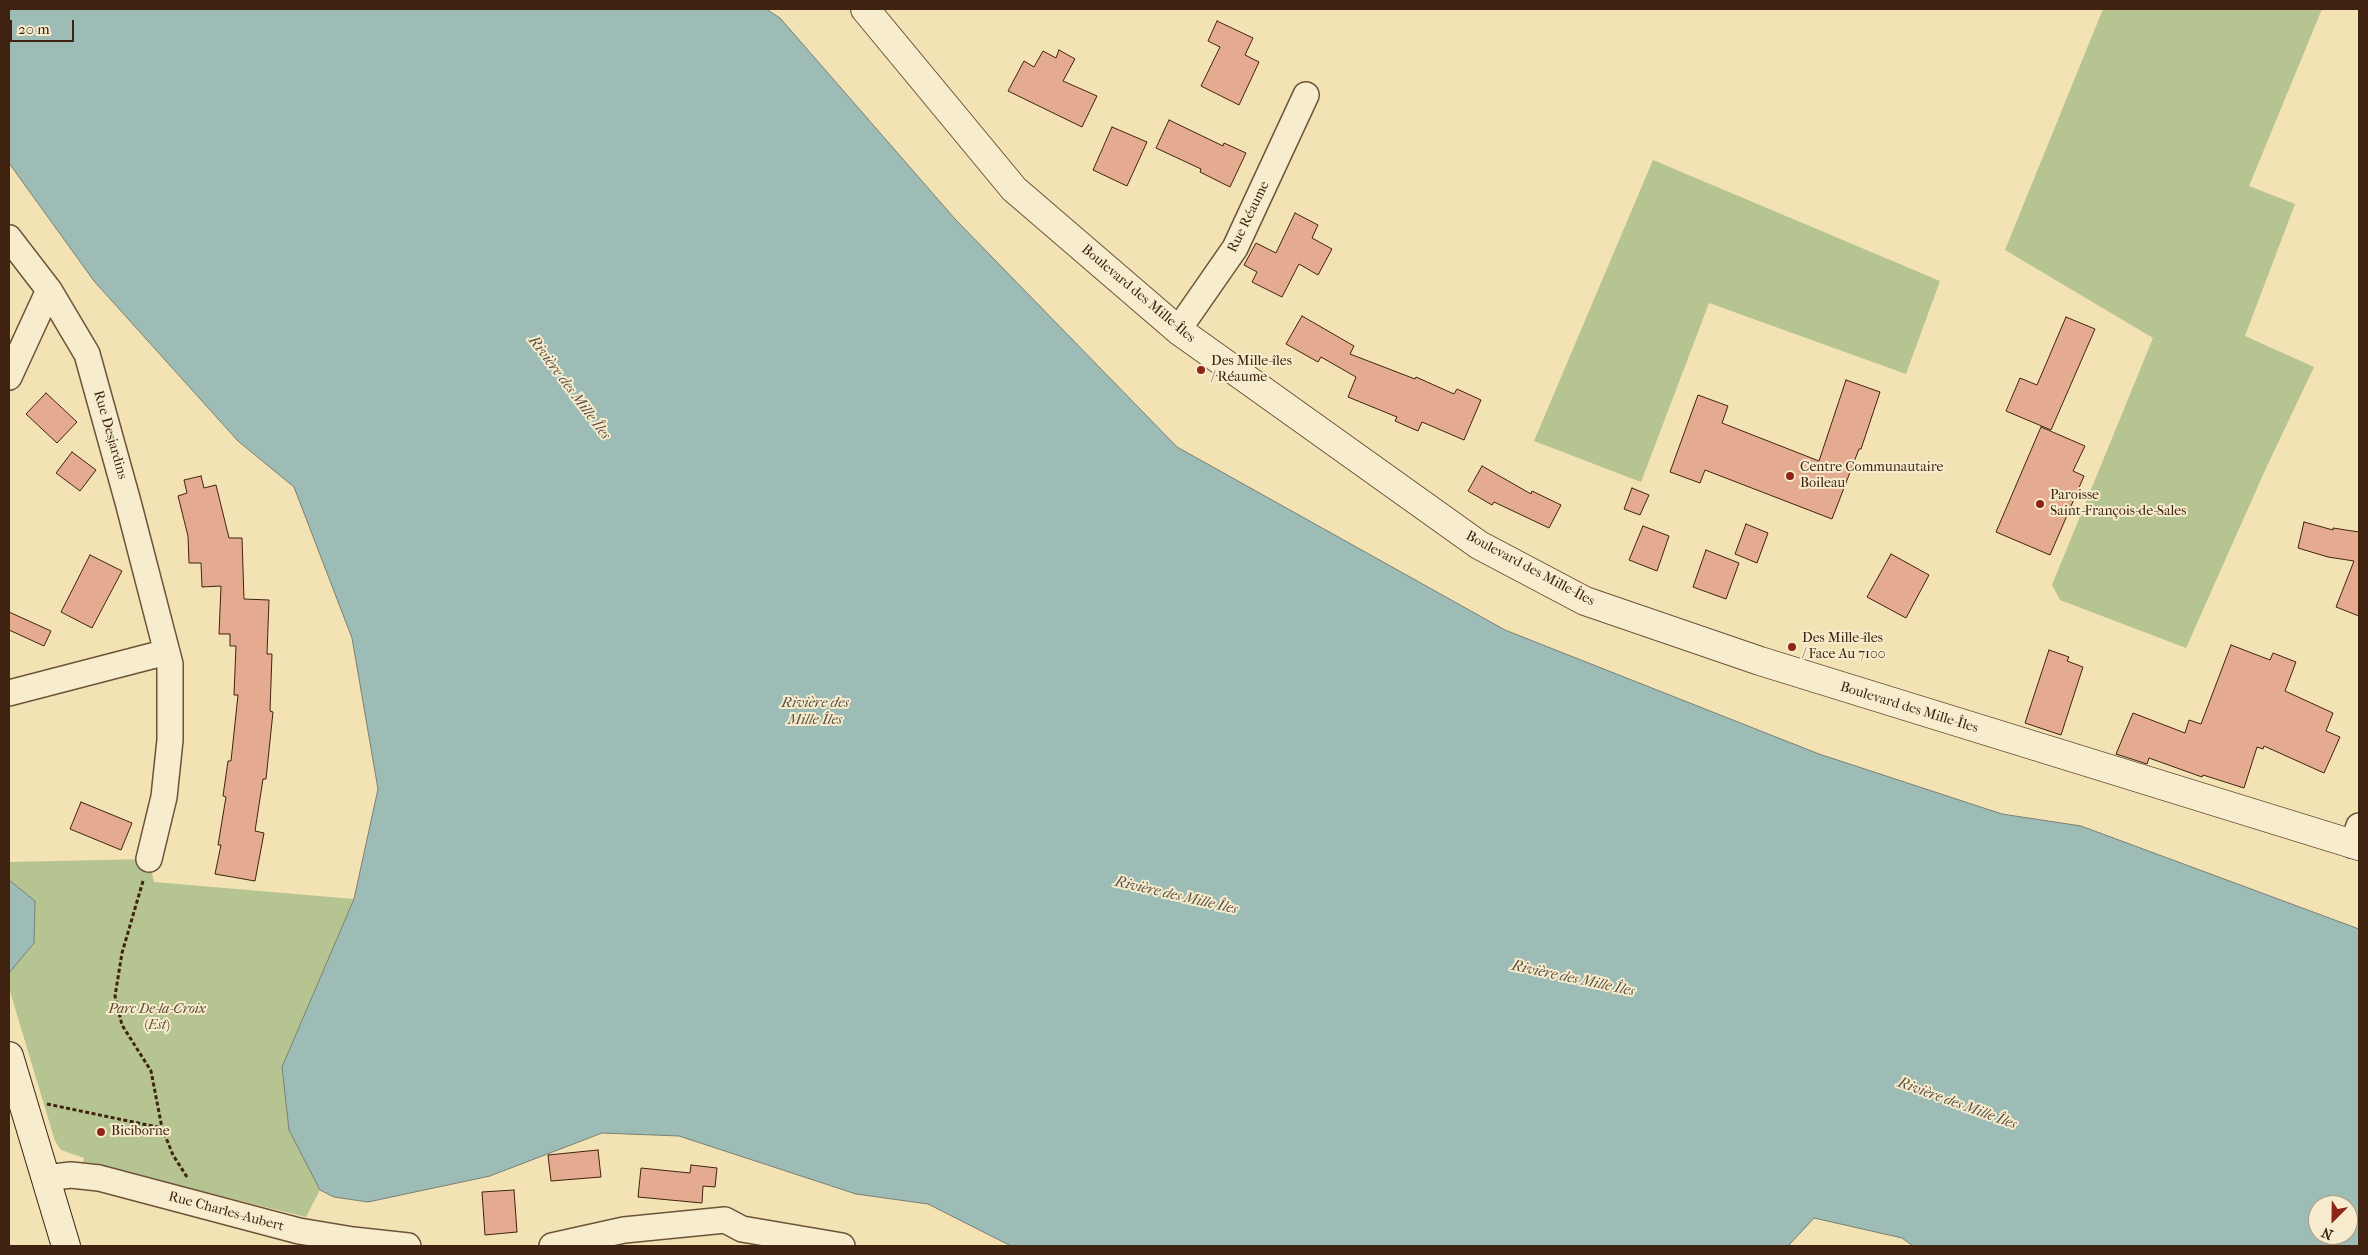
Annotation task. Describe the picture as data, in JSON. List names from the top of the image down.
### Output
{
  "streets": {
    "street": [
      "Rue Réaume",
      "Boulevard des Mille-Îles",
      "Rue Desjardins",
      "Rue Charles-Aubert"
    ]
  },
  "crossings": [
    ["Rue Réaume", "Boulevard des Mille-Îles"]
  ],
  "water": ["Rivière des Mille Îles"],
  "parks": ["Parc De-la-Croix (Est)"],
  "places": [
    "Des Mille-îles / Réaume",
    "Centre Communautaire Boileau",
    "Paroisse Saint-François-de-Sales",
    "Des Mille-îles / Face Au 7100",
    "Biciborne"
  ],
  "scale_bar": "20 m",
  "north": "bottom left"
}
